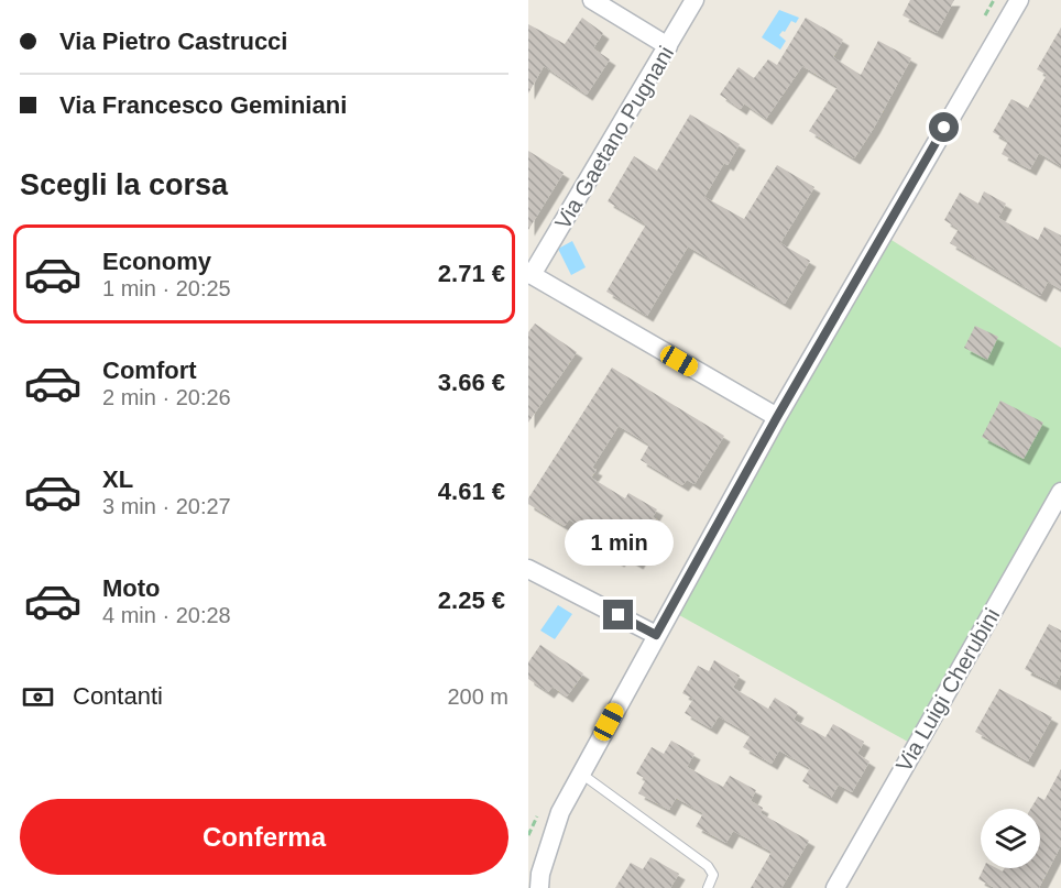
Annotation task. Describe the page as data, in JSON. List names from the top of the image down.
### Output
{
  "streets": {
    "street": ["Via Gaetano Pugnani", "Via Luigi Cherubini"]
  },
  "page": {
    "banner": ["Via Pietro Castrucci", "Via Francesco Geminiani"],
    "heading": "Scegli la corsa",
    "list": [
      {
        "name": "Economy",
        "note": "1 min · 20:25",
        "value": "2.71 €"
      },
      {
        "name": "Comfort",
        "note": "2 min · 20:26",
        "value": "3.66 €"
      },
      {
        "name": "XL",
        "note": "3 min · 20:27",
        "value": "4.61 €"
      },
      {
        "name": "Moto",
        "note": "4 min · 20:28",
        "value": "2.25 €"
      }
    ],
    "bubble": "1 min",
    "pay": ["Contanti", "200 m"],
    "buttons": "Conferma"
  }
}
